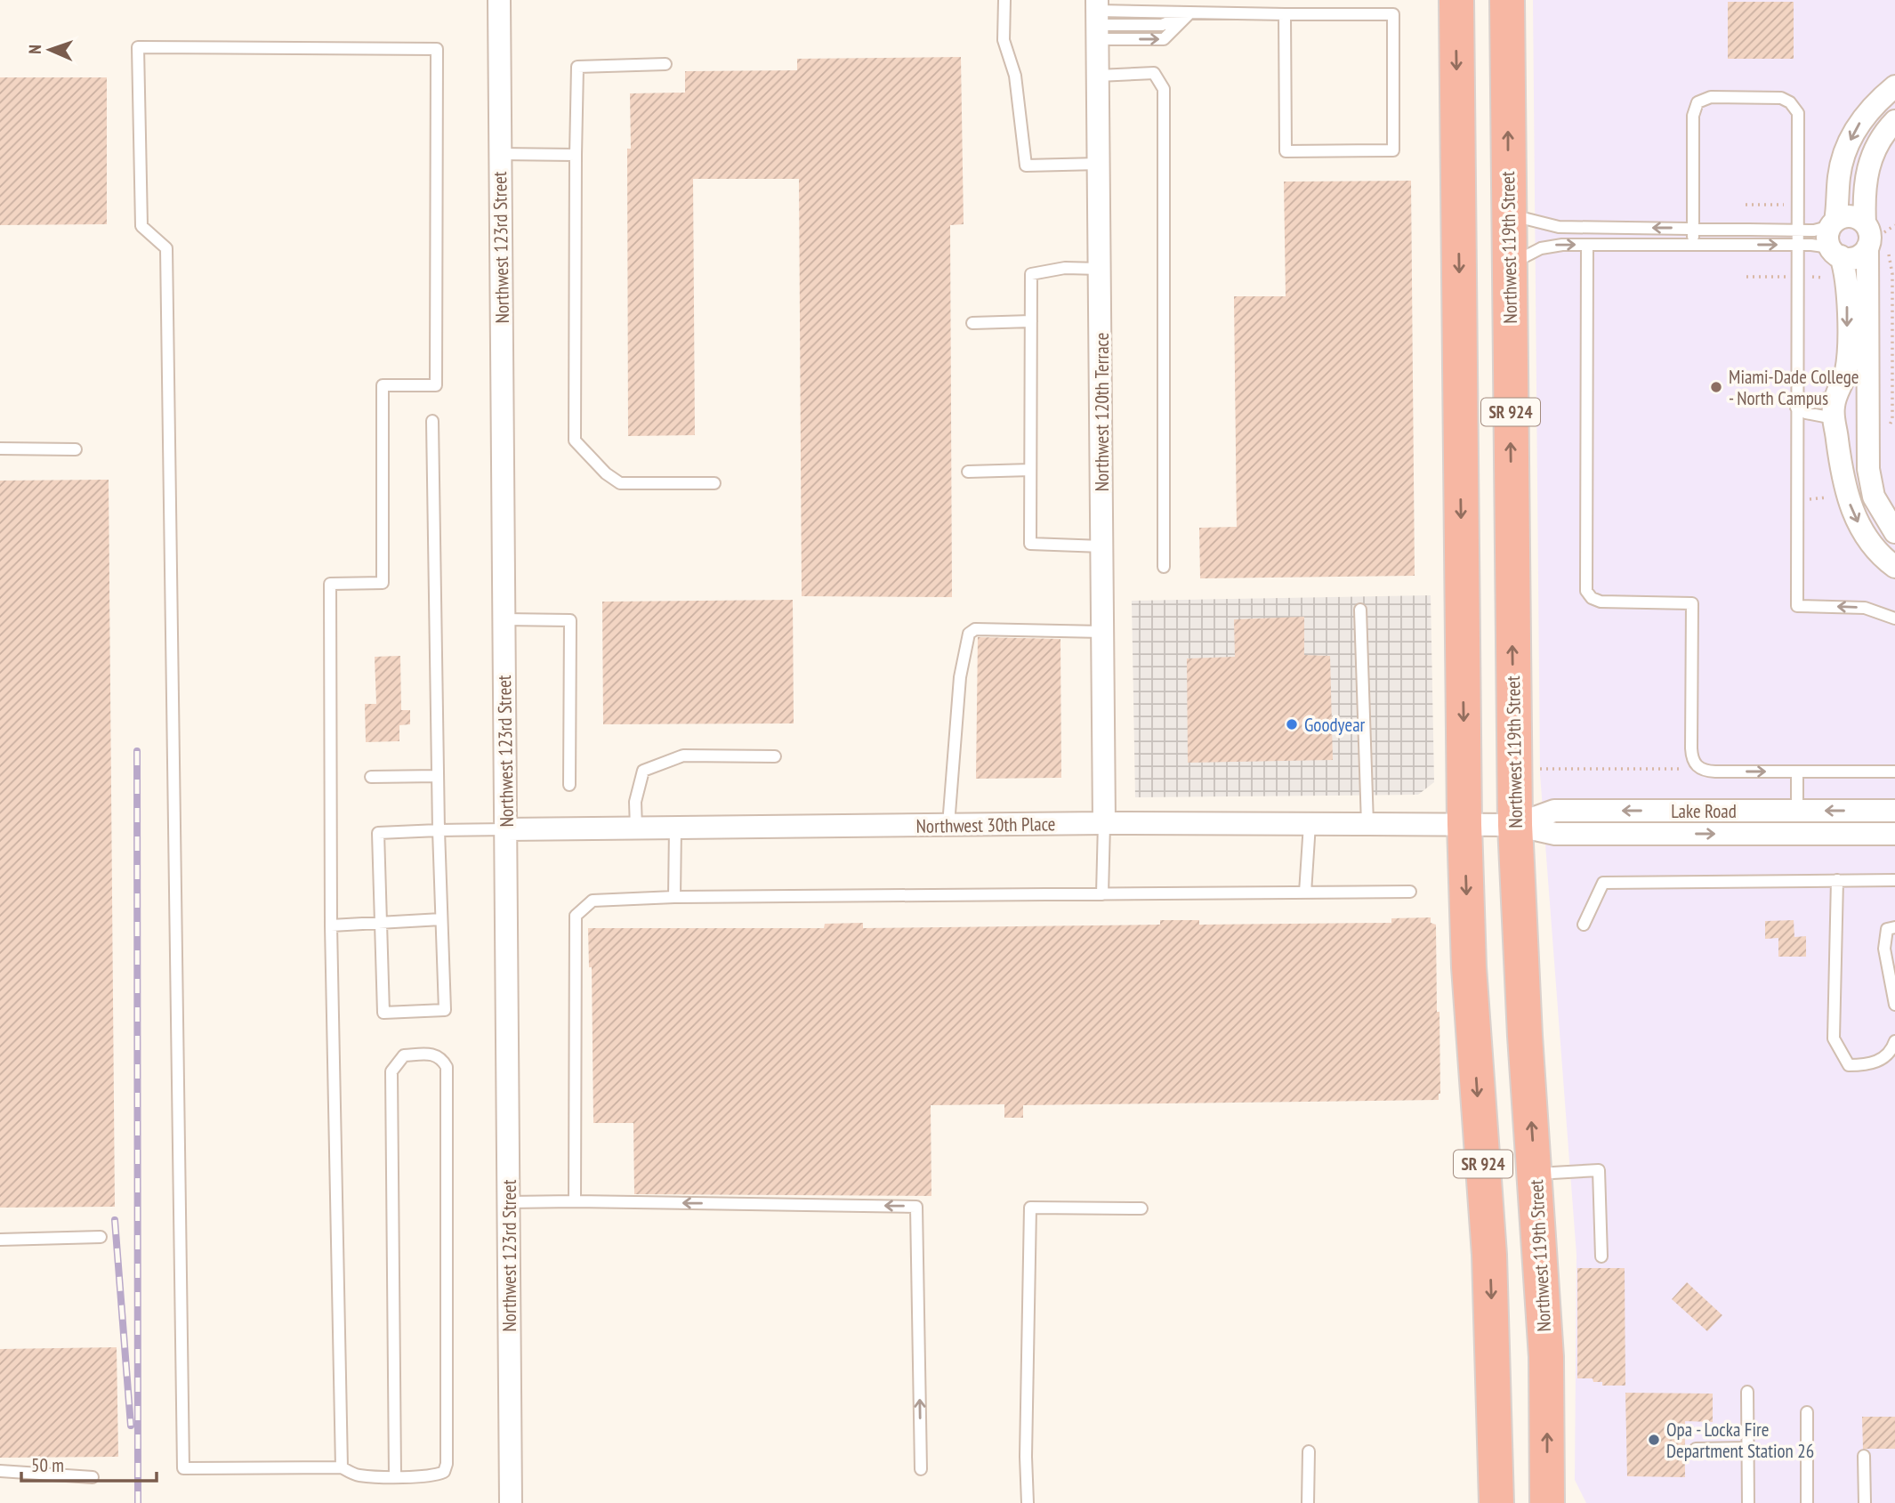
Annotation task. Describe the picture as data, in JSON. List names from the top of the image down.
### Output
{
  "streets": {
    "highway": ["Northwest 119th Street", "SR 924"],
    "street": [
      "Northwest 123rd Street",
      "Northwest 120th Terrace",
      "Lake Road",
      "Northwest 30th Place"
    ]
  },
  "crossings": [
    ["Northwest 123rd Street", "Northwest 30th Place"],
    ["Northwest 119th Street", "Lake Road"],
    ["Northwest 120th Terrace", "Northwest 30th Place"],
    ["SR 924", "Lake Road"],
    ["SR 924", "Northwest 30th Place"],
    ["Lake Road", "Northwest 30th Place"]
  ],
  "places": ["Miami-Dade College - North Campus", "Goodyear", "Opa - Locka Fire Department Station 26"],
  "scale_bar": "50 m",
  "north": "left"
}
